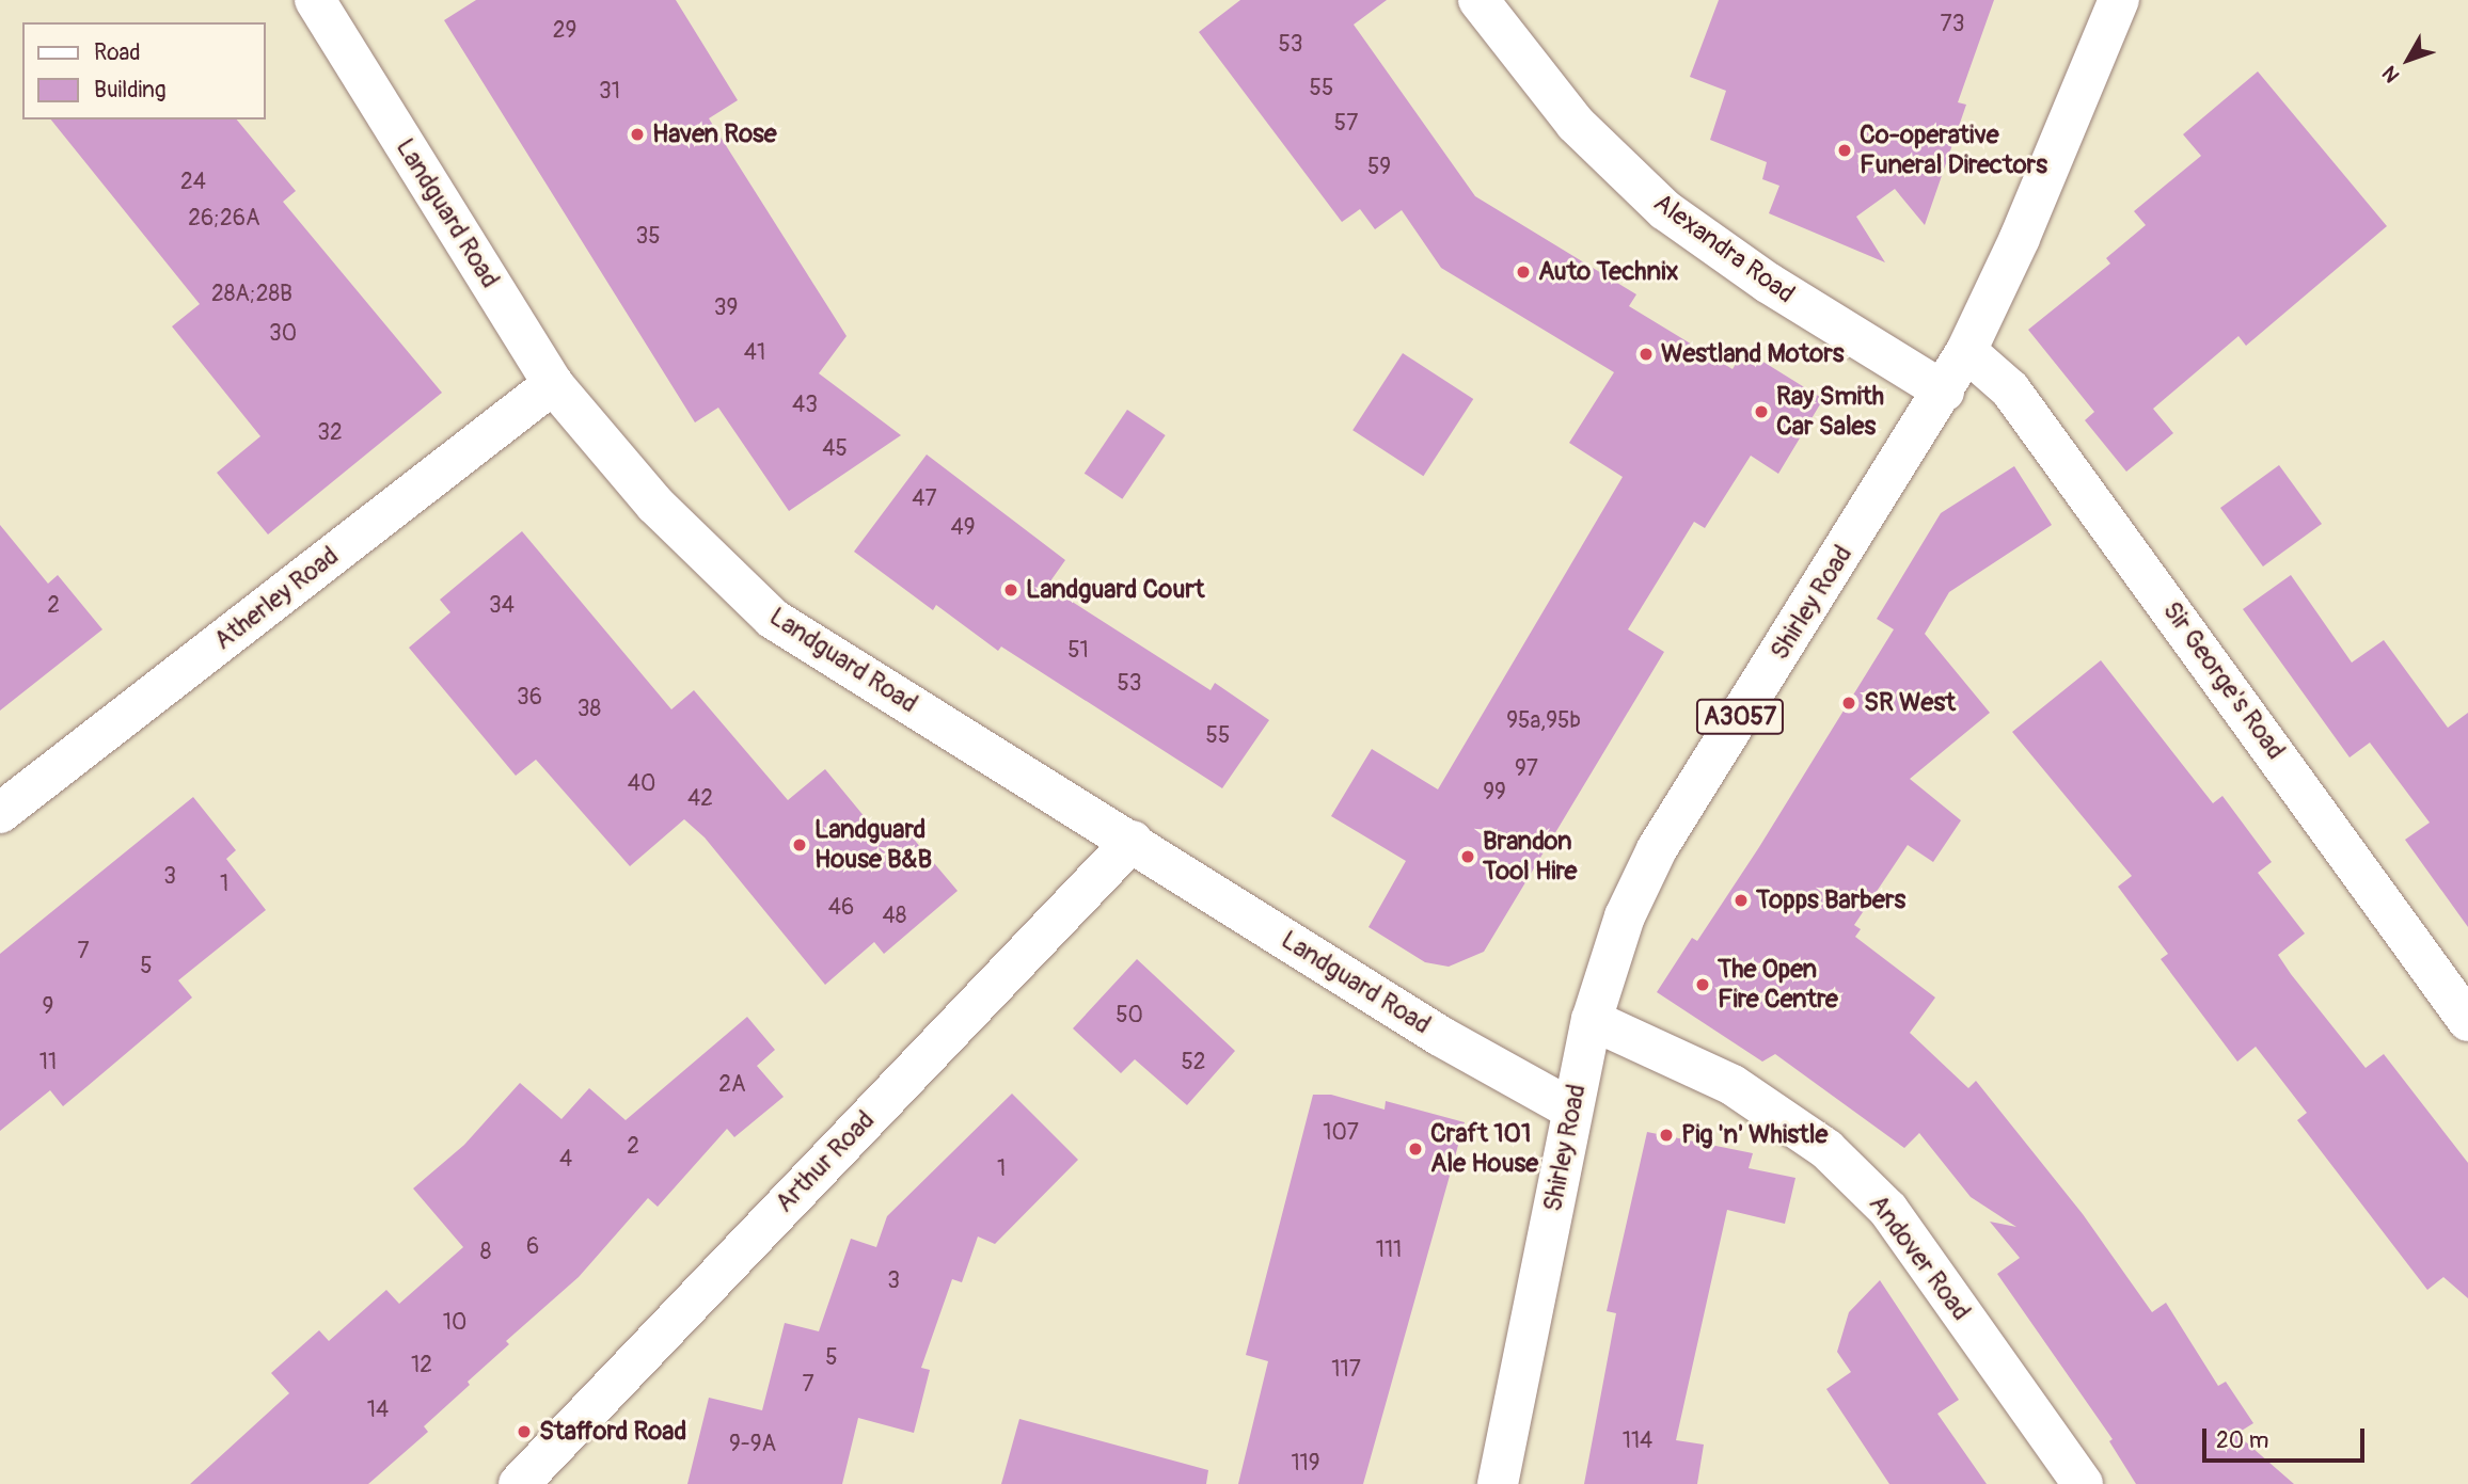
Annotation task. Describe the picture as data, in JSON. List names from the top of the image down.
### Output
{
  "streets": {
    "street": [
      "Landguard Road",
      "Alexandra Road",
      "Atherley Road",
      "Shirley Road",
      "Sir George's Road",
      "A3057",
      "Arthur Road",
      "Andover Road"
    ]
  },
  "crossings": [
    ["Landguard Road", "Atherley Road"],
    ["Landguard Road", "Shirley Road"],
    ["Landguard Road", "Arthur Road"],
    ["Alexandra Road", "Shirley Road"],
    ["Shirley Road", "Sir George's Road"],
    ["Shirley Road", "Andover Road"]
  ],
  "places": [
    "Haven Rose",
    "Co-operative Funeral Directors",
    "Auto Technix",
    "Westland Motors",
    "Ray Smith Car Sales",
    "Landguard Court",
    "SR West",
    "Landguard House B&B",
    "Brandon Tool Hire",
    "Topps Barbers",
    "The Open Fire Centre",
    "Pig 'n' Whistle",
    "Craft 101 Ale House",
    "Stafford Road"
  ],
  "house_numbers": [
    "73",
    "29",
    "53",
    "55",
    "31",
    "57",
    "59",
    "24",
    "26;26A",
    "35",
    "28A;28B",
    "39",
    "30",
    "41",
    "43",
    "32",
    "45",
    "47",
    "49",
    "2",
    "34",
    "51",
    "53",
    "36",
    "38",
    "95a,95b",
    "55",
    "97",
    "40",
    "99",
    "42",
    "3",
    "1",
    "46",
    "48",
    "7",
    "5",
    "9",
    "50",
    "11",
    "52",
    "2A",
    "107",
    "2",
    "4",
    "1",
    "6",
    "111",
    "8",
    "3",
    "10",
    "5",
    "12",
    "117",
    "7",
    "14",
    "114",
    "9-9A",
    "119"
  ],
  "legend": ["Road", "Building"],
  "scale_bar": "20 m",
  "north": "bottom left"
}
